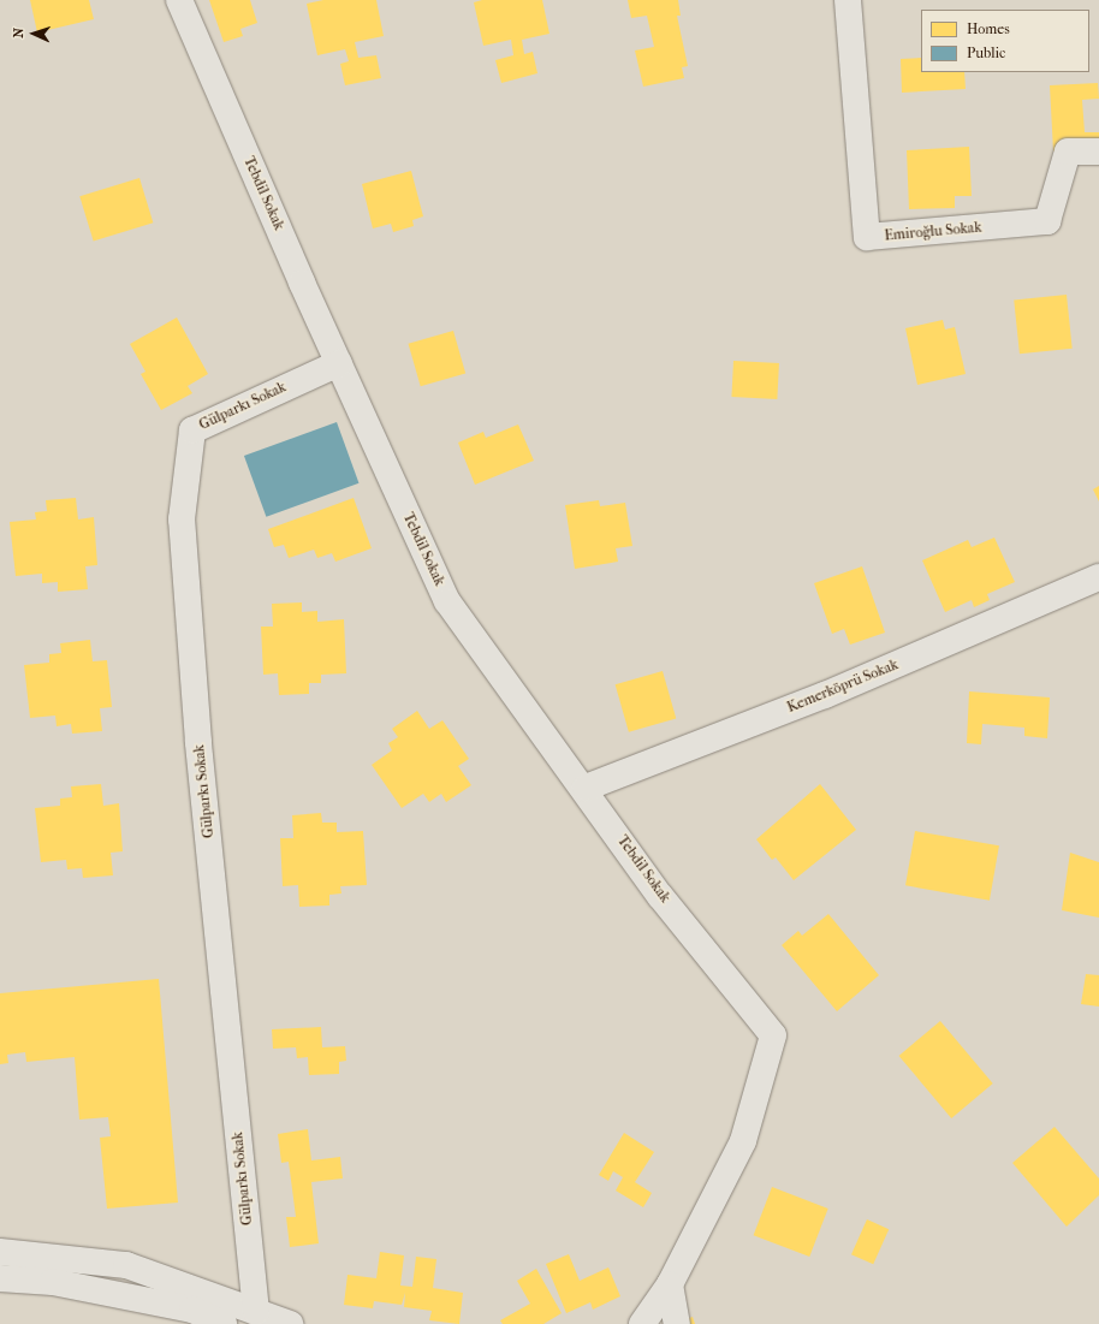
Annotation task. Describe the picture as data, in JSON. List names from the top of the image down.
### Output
{
  "streets": {
    "street": [
      "Tebdil Sokak",
      "Emiroğlu Sokak",
      "Gülparkı Sokak",
      "Kemerköprü Sokak"
    ]
  },
  "crossings": [
    ["Tebdil Sokak", "Gülparkı Sokak"],
    ["Tebdil Sokak", "Kemerköprü Sokak"]
  ],
  "legend": ["Homes", "Public"],
  "north": "left"
}
